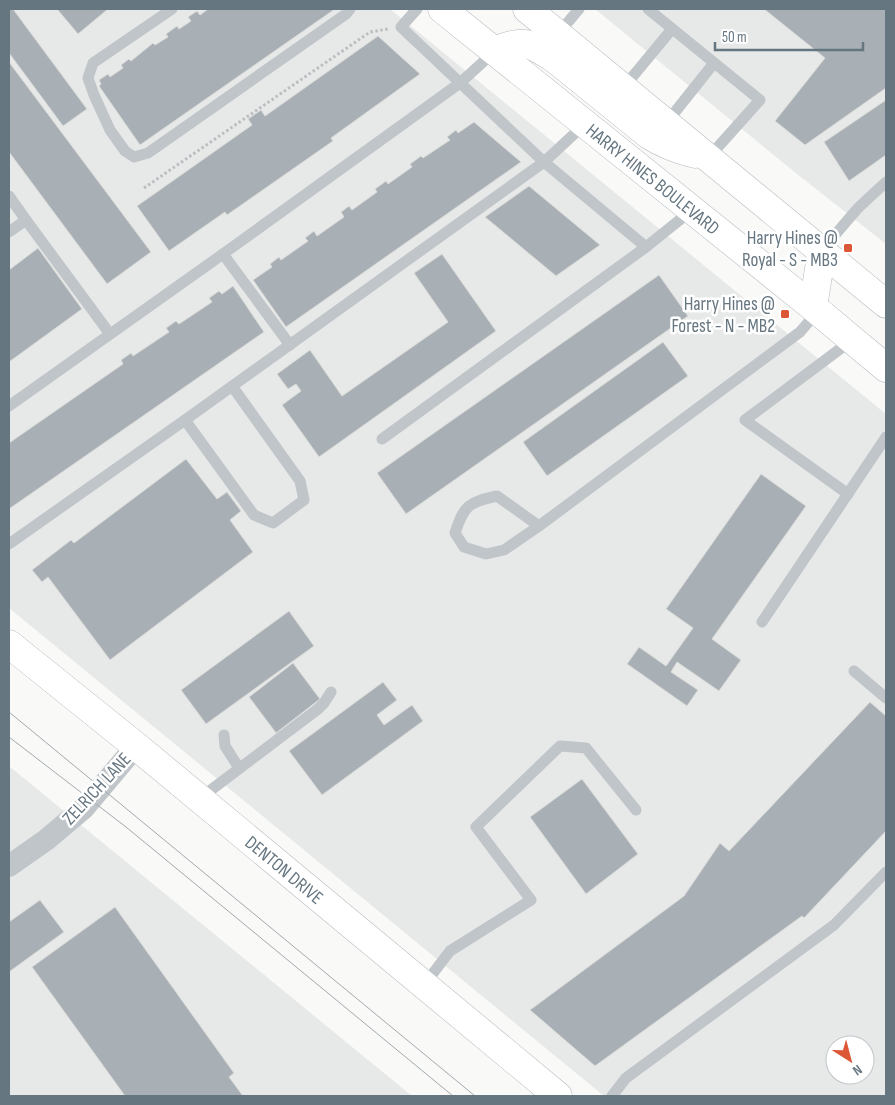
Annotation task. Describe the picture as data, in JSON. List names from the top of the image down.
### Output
{
  "streets": {
    "main road": ["HARRY HINES BOULEVARD", "DENTON DRIVE"],
    "street": ["ZELRICH LANE"]
  },
  "crossings": [
    ["ZELRICH LANE", "DENTON DRIVE"]
  ],
  "places": {
    "transit": ["Harry Hines @ Royal - S - MB3", "Harry Hines @ Forest - N - MB2"]
  },
  "scale_bar": "50 m",
  "north": "bottom right"
}
